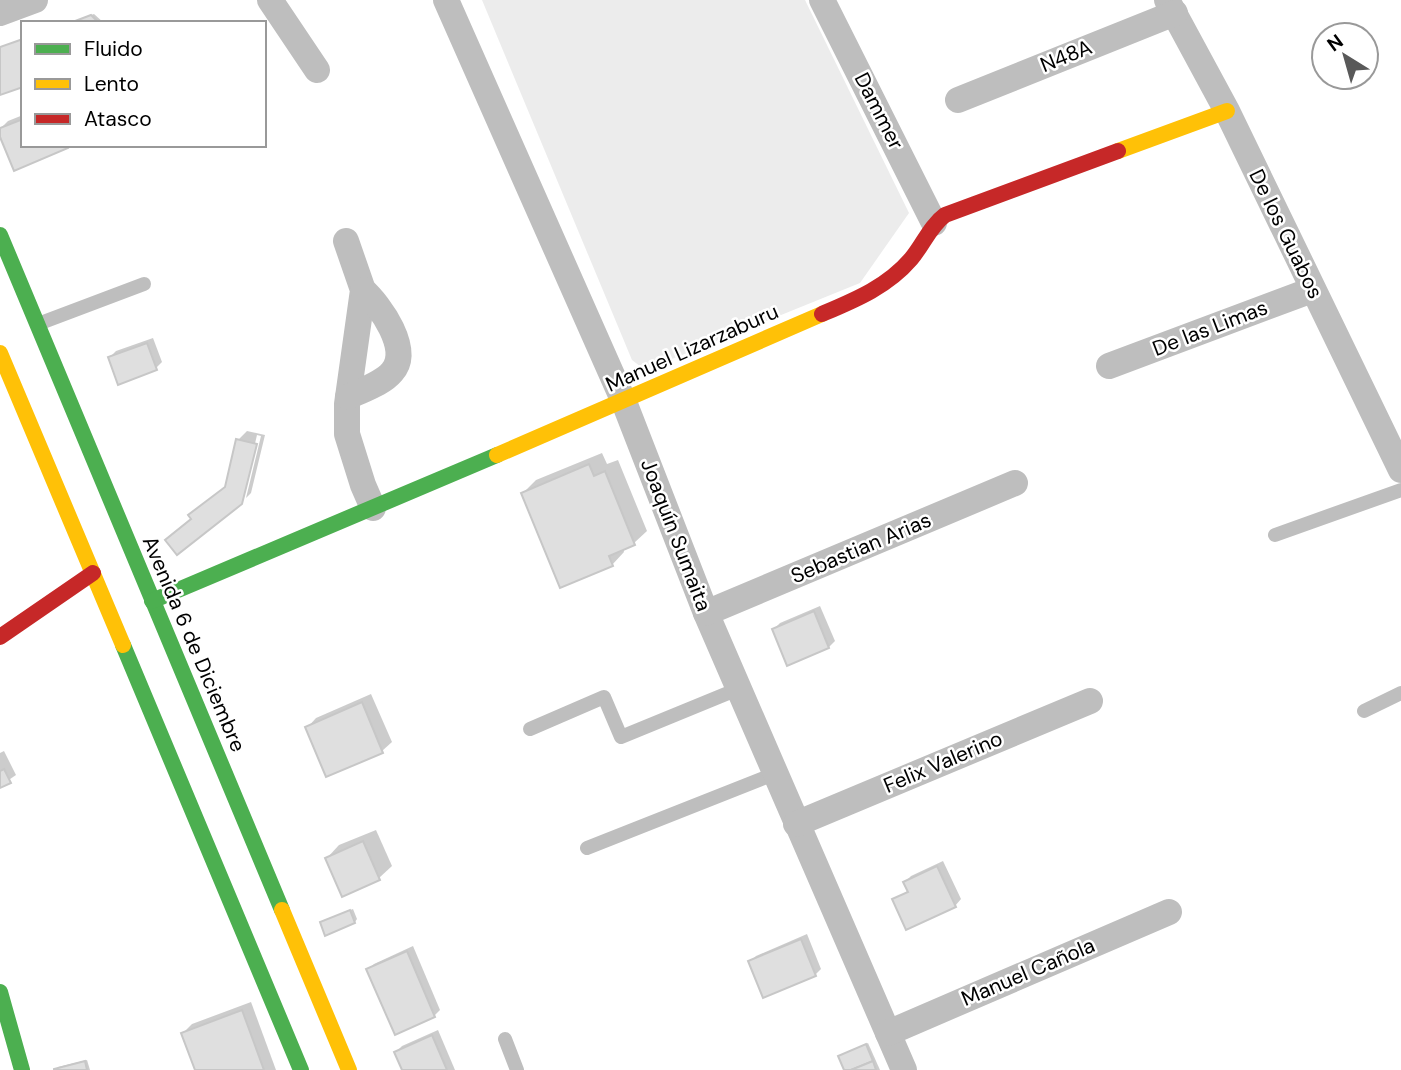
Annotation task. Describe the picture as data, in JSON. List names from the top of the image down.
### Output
{
  "streets": {
    "main road": ["Manuel Lizarzaburu", "Avenida 6 de Diciembre"],
    "street": [
      "N48A",
      "Dammer",
      "De los Guabos",
      "De las Limas",
      "Joaquín Sumaita",
      "Sebastian Arias",
      "Felix Valerino",
      "Manuel Cañola"
    ]
  },
  "crossings": [
    ["N48A", "De los Guabos"],
    ["Dammer", "Manuel Lizarzaburu"],
    ["De los Guabos", "De las Limas"],
    ["Manuel Lizarzaburu", "Joaquín Sumaita"],
    ["Manuel Lizarzaburu", "Avenida 6 de Diciembre"],
    ["Joaquín Sumaita", "Sebastian Arias"],
    ["Joaquín Sumaita", "Felix Valerino"],
    ["Joaquín Sumaita", "Manuel Cañola"]
  ],
  "legend": ["Fluido", "Lento", "Atasco"],
  "north": "top left"
}
